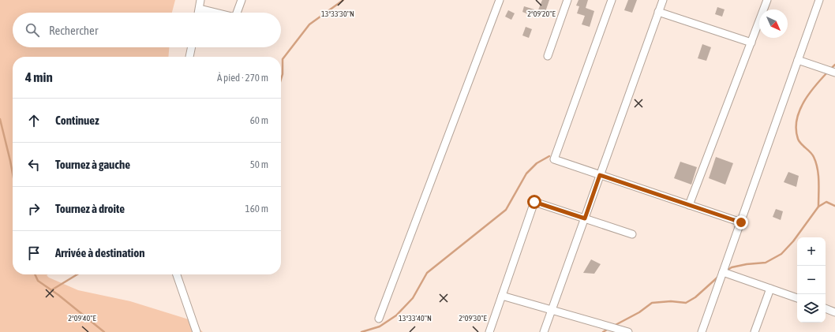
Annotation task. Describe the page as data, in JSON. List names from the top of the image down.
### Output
{
  "north": "bottom right",
  "page": {
    "search": "Rechercher",
    "heading": ["4 min", "À pied · 270 m"],
    "list": [
      ["Continuez", "60 m"],
      ["Tournez à gauche", "50 m"],
      ["Tournez à droite", "160 m"],
      "Arrivée à destination"
    ],
    "map_buttons": ["+", "−"]
  },
  "coordinates": [
    "13°33'30\"N",
    "2°09'20\"E",
    "2°09'40\"E",
    "13°33'40\"N",
    "2°09'30\"E"
  ]
}
